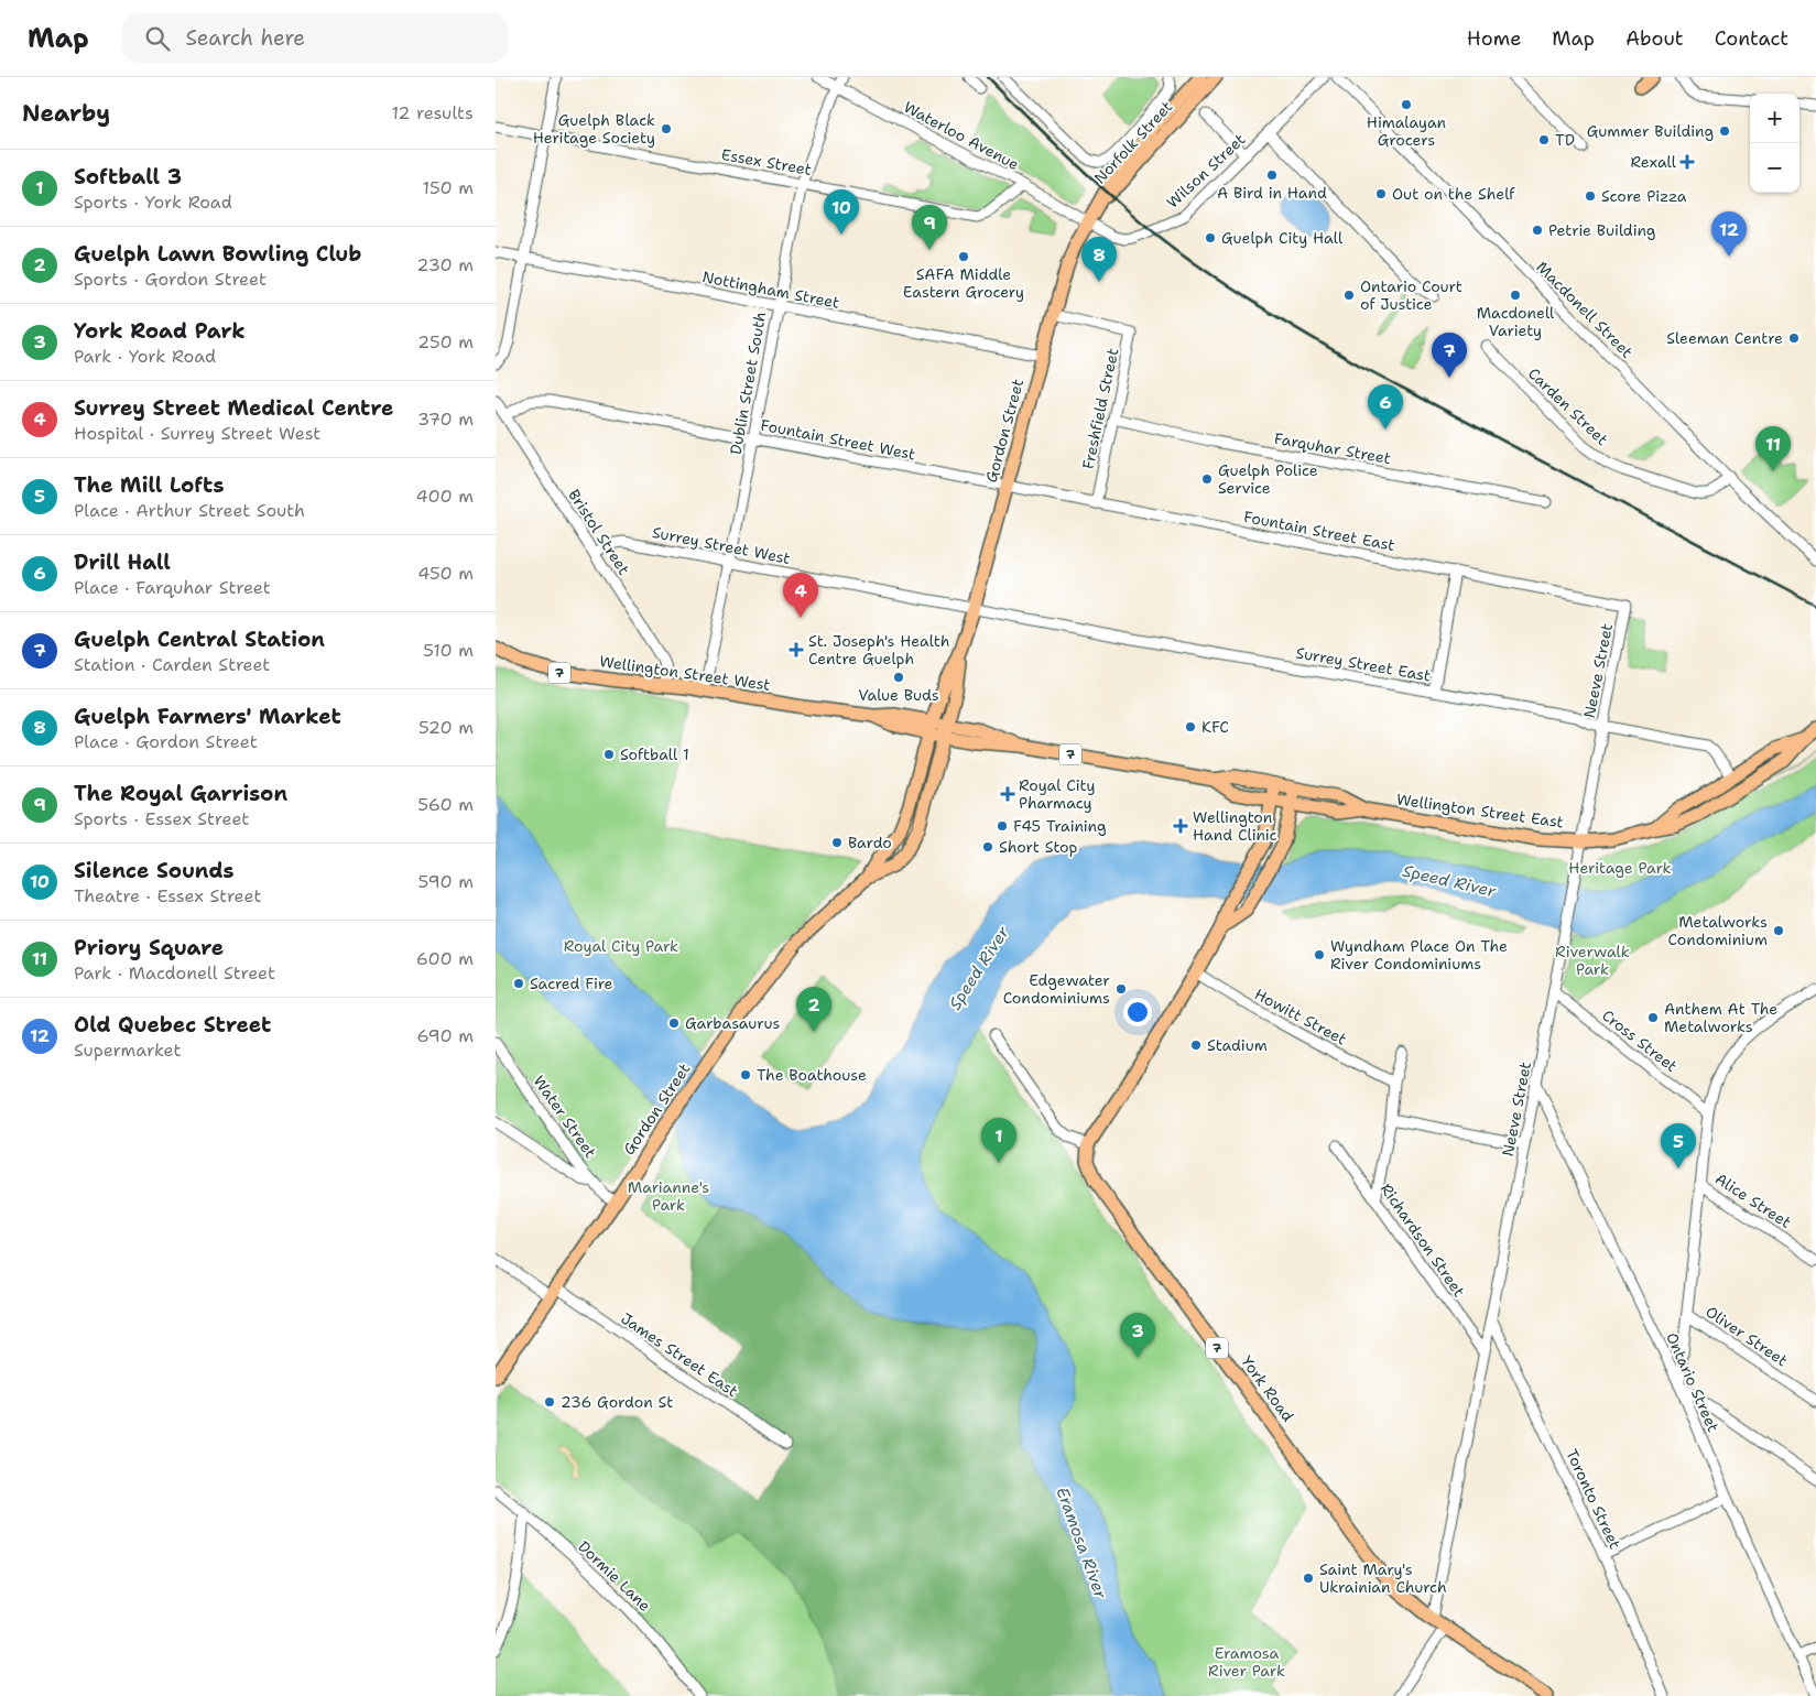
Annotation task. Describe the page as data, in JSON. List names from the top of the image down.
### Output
{
  "streets": {
    "main road": [
      "Norfolk Street",
      "Gordon Street",
      "7",
      "Wellington Street West",
      "Wellington Street East",
      "York Road"
    ],
    "street": [
      "Waterloo Avenue",
      "Essex Street",
      "Wilson Street",
      "Nottingham Street",
      "Macdonell Street",
      "Dublin Street South",
      "Carden Street",
      "Freshfield Street",
      "Fountain Street West",
      "Farquhar Street",
      "Fountain Street East",
      "Bristol Street",
      "Surrey Street West",
      "Surrey Street East",
      "Neeve Street",
      "Howitt Street",
      "Cross Street",
      "Water Street",
      "Alice Street",
      "Richardson Street",
      "Oliver Street",
      "James Street East",
      "Ontario Street",
      "Toronto Street",
      "Dormie Lane"
    ]
  },
  "crossings": [
    ["Waterloo Avenue", "Norfolk Street"],
    ["Waterloo Avenue", "Essex Street"],
    ["Waterloo Avenue", "Wilson Street"],
    ["Waterloo Avenue", "Dublin Street South"],
    ["Waterloo Avenue", "Gordon Street"],
    ["Norfolk Street", "Wilson Street"],
    ["Norfolk Street", "Gordon Street"],
    ["Essex Street", "Dublin Street South"],
    ["Wilson Street", "Gordon Street"],
    ["Nottingham Street", "Dublin Street South"],
    ["Nottingham Street", "Gordon Street"],
    ["Macdonell Street", "Carden Street"],
    ["Dublin Street South", "Fountain Street West"],
    ["Dublin Street South", "Surrey Street West"],
    ["Dublin Street South", "Wellington Street West"],
    ["Freshfield Street", "Gordon Street"],
    ["Freshfield Street", "Farquhar Street"],
    ["Freshfield Street", "Fountain Street East"],
    ["Gordon Street", "Fountain Street West"],
    ["Gordon Street", "Fountain Street East"],
    ["Gordon Street", "Surrey Street West"],
    ["Gordon Street", "Surrey Street East"],
    ["Gordon Street", "Wellington Street West"],
    ["Gordon Street", "Wellington Street East"],
    ["Gordon Street", "Water Street"],
    ["Gordon Street", "James Street East"],
    ["Fountain Street West", "Fountain Street East"],
    ["Fountain Street West", "Bristol Street"],
    ["Fountain Street East", "Neeve Street"],
    ["Bristol Street", "Surrey Street West"],
    ["Bristol Street", "Wellington Street West"],
    ["Surrey Street West", "Surrey Street East"],
    ["Surrey Street East", "Neeve Street"],
    ["Surrey Street East", "Wellington Street East"],
    ["Neeve Street", "Wellington Street East"],
    ["Neeve Street", "Cross Street"],
    ["Neeve Street", "Richardson Street"],
    ["Neeve Street", "Ontario Street"],
    ["Neeve Street", "York Road"],
    ["Neeve Street", "Toronto Street"],
    ["Wellington Street West", "Wellington Street East"]
  ],
  "water": ["Speed River", "Eramosa River"],
  "parks": [
    "Heritage Park",
    "Royal City Park",
    "Riverwalk Park",
    "Marianne's Park",
    "Eramosa River Park"
  ],
  "places": {
    "other": [
      "Himalayan Grocers",
      "Guelph Black Heritage Society",
      "Gummer Building",
      "TD",
      "A Bird in Hand",
      "Out on the Shelf",
      "Score Pizza",
      "Petrie Building",
      "Guelph City Hall",
      "SAFA Middle Eastern Grocery",
      "Ontario Court of Justice",
      "Macdonell Variety",
      "Sleeman Centre",
      "Guelph Police Service",
      "Value Buds",
      "KFC",
      "Softball 1",
      "F45 Training",
      "Bardo",
      "Short Stop",
      "Metalworks Condominium",
      "Wyndham Place On The River Condominiums",
      "Sacred Fire",
      "Edgewater Condominiums",
      "Anthem At The Metalworks",
      "Garbasaurus",
      "Stadium",
      "The Boathouse",
      "236 Gordon St",
      "Saint Mary's Ukrainian Church"
    ],
    "health": [
      "Rexall",
      "St. Joseph's Health Centre Guelph",
      "Royal City Pharmacy",
      "Wellington Hand Clinic"
    ]
  },
  "page": {
    "header": "Map",
    "search": "Search here",
    "nav": [
      "Home",
      "Map",
      "About",
      "Contact"
    ],
    "heading": ["Nearby", "12 results"],
    "map_buttons": ["+", "−"],
    "list": [
      {
        "mark": "1",
        "name": "Softball 3",
        "note": "Sports · York Road",
        "value": "150 m"
      },
      {
        "mark": "2",
        "name": "Guelph Lawn Bowling Club",
        "note": "Sports · Gordon Street",
        "value": "230 m"
      },
      {
        "mark": "3",
        "name": "York Road Park",
        "note": "Park · York Road",
        "value": "250 m"
      },
      {
        "mark": "4",
        "name": "Surrey Street Medical Centre",
        "note": "Hospital · Surrey Street West",
        "value": "370 m"
      },
      {
        "mark": "5",
        "name": "The Mill Lofts",
        "note": "Place · Arthur Street South",
        "value": "400 m"
      },
      {
        "mark": "6",
        "name": "Drill Hall",
        "note": "Place · Farquhar Street",
        "value": "450 m"
      },
      {
        "mark": "7",
        "name": "Guelph Central Station",
        "note": "Station · Carden Street",
        "value": "510 m"
      },
      {
        "mark": "8",
        "name": "Guelph Farmers' Market",
        "note": "Place · Gordon Street",
        "value": "520 m"
      },
      {
        "mark": "9",
        "name": "The Royal Garrison",
        "note": "Sports · Essex Street",
        "value": "560 m"
      },
      {
        "mark": "10",
        "name": "Silence Sounds",
        "note": "Theatre · Essex Street",
        "value": "590 m"
      },
      {
        "mark": "11",
        "name": "Priory Square",
        "note": "Park · Macdonell Street",
        "value": "600 m"
      },
      {
        "mark": "12",
        "name": "Old Quebec Street",
        "note": "Supermarket",
        "value": "690 m"
      }
    ],
    "pins": [
      "10",
      "9",
      "12",
      "8",
      "7",
      "6",
      "11",
      "4",
      "2",
      "1",
      "5",
      "3"
    ]
  }
}
